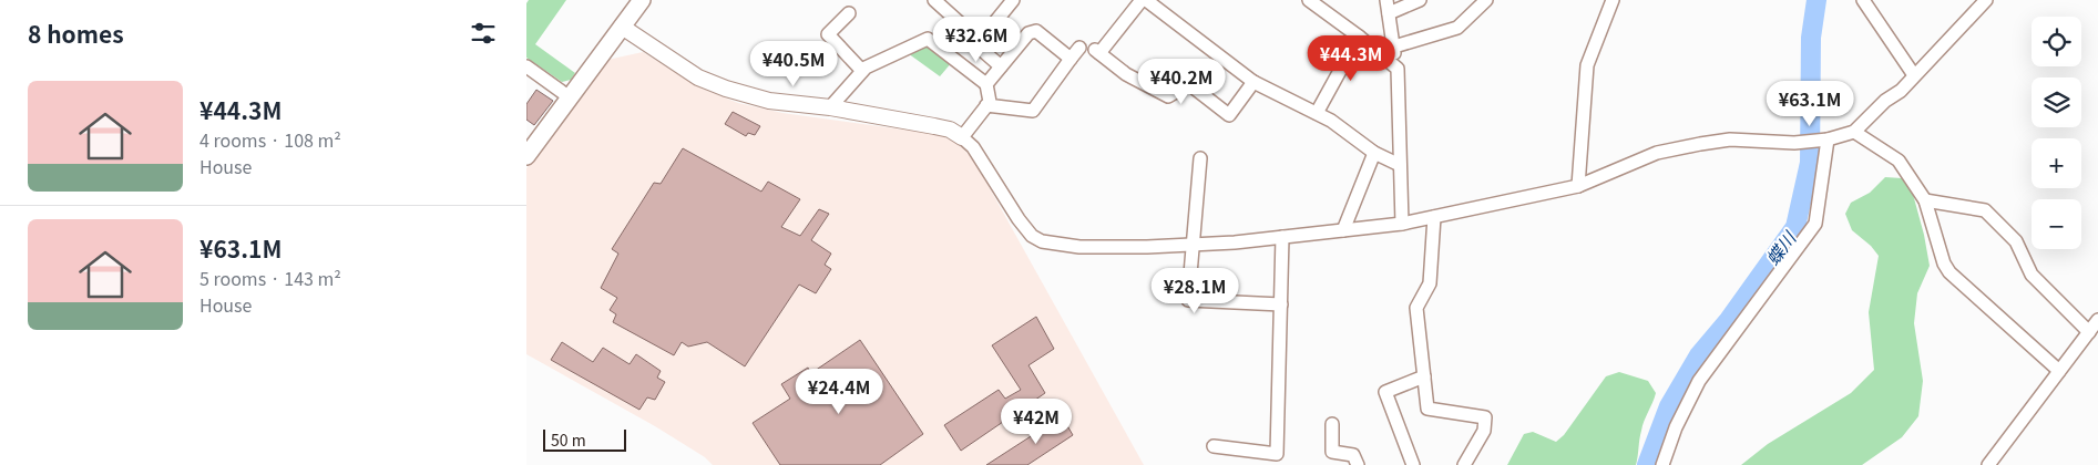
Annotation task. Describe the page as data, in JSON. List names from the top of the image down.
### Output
{
  "water": ["蝶川"],
  "scale_bar": "50 m",
  "page": {
    "heading": "8 homes",
    "map_buttons": ["+", "−"],
    "price": [
      "¥32.6M",
      "¥44.3M",
      "¥40.5M",
      "¥40.2M",
      "¥63.1M",
      "¥28.1M",
      "¥24.4M",
      "¥42M"
    ],
    "list": [
      {
        "name": "¥44.3M",
        "note": "4 rooms · 108 m² · House"
      },
      {
        "name": "¥63.1M",
        "note": "5 rooms · 143 m² · House"
      }
    ],
    "scale": "50 m"
  }
}
